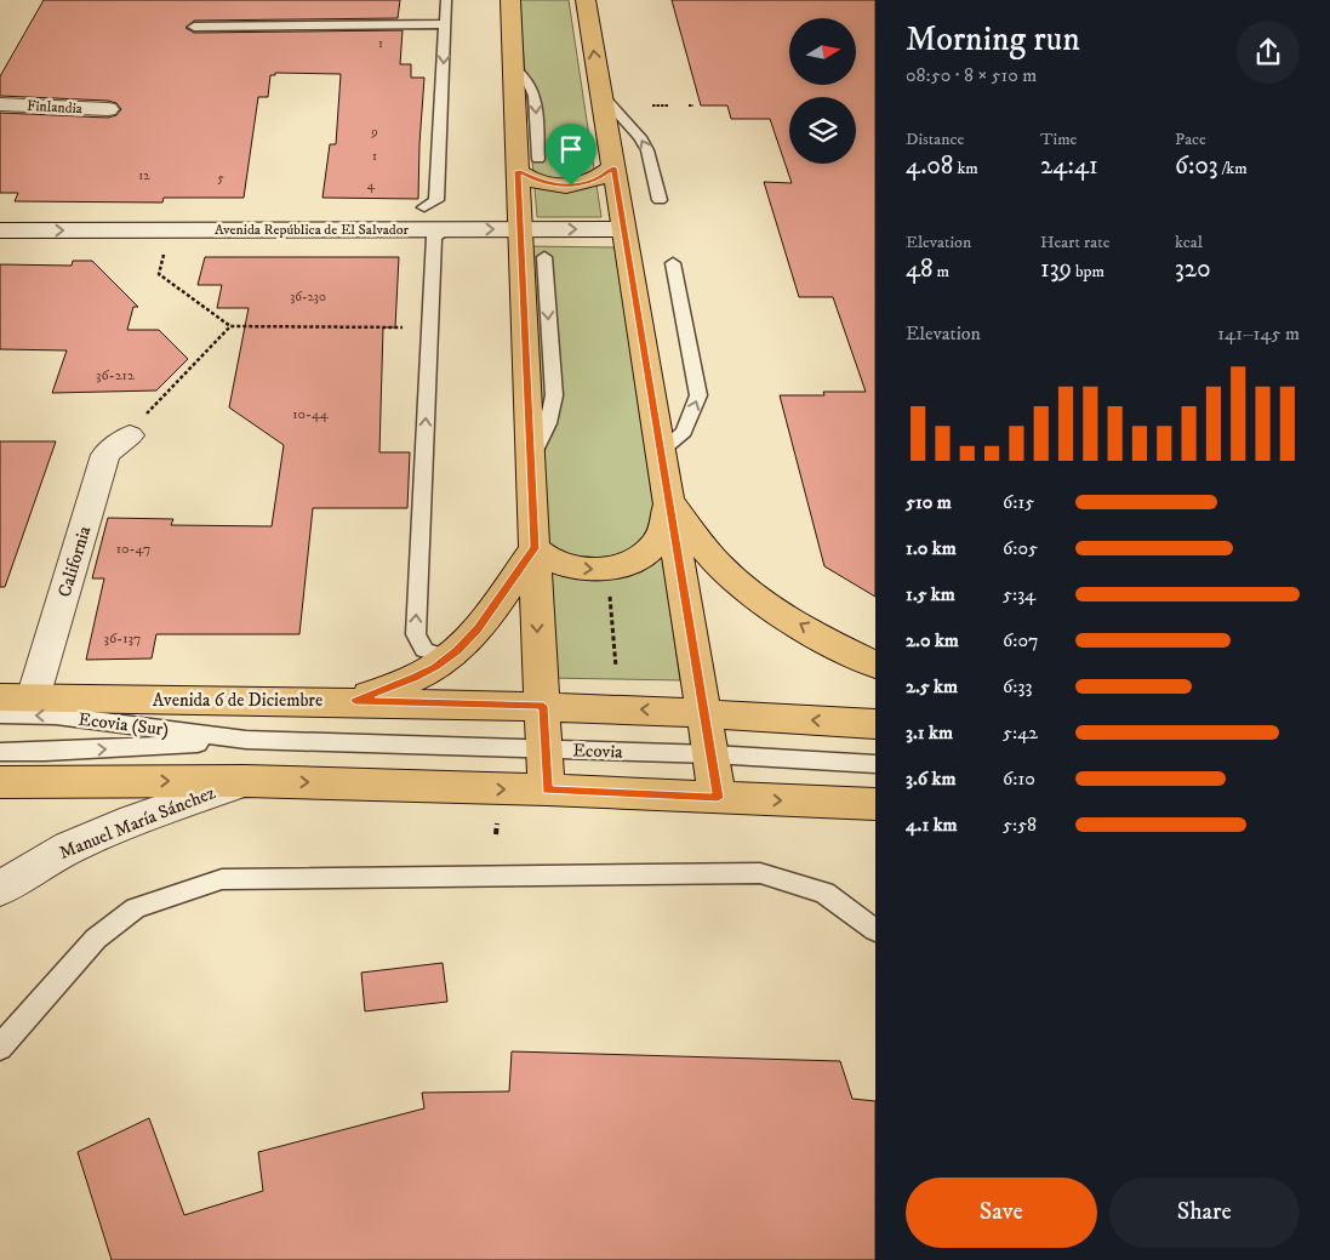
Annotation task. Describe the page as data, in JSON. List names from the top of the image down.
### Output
{
  "streets": {
    "main road": ["Avenida 6 de Diciembre"],
    "street": [
      "Finlandia",
      "Avenida República de El Salvador",
      "California",
      "Manuel María Sánchez"
    ],
    "lane": ["Ecovia (Sur)", "Ecovia"]
  },
  "crossings": [
    ["California", "Avenida 6 de Diciembre"],
    ["Ecovia (Sur)", "Ecovia"]
  ],
  "one_way": ["Avenida República de El Salvador"],
  "house_numbers": [
    "1",
    "9",
    "1",
    "12",
    "5",
    "4",
    "36-230",
    "36-212",
    "10-44",
    "10-47",
    "36-137"
  ],
  "north": "right",
  "page": {
    "heading": ["Morning run", "08:50 · 8 × 510 m"],
    "stats": [
      ["Distance", "4.08 km"],
      ["Time", "24:41"],
      ["Pace", "6:03 /km"],
      ["Elevation", "48 m"],
      ["Heart rate", "139 bpm"],
      ["kcal", "320"]
    ],
    "chart": ["Elevation", "141–145 m"],
    "list": [
      {
        "name": "510 m",
        "note": "6:15"
      },
      {
        "name": "1.0 km",
        "note": "6:05"
      },
      {
        "name": "1.5 km",
        "note": "5:34"
      },
      {
        "name": "2.0 km",
        "note": "6:07"
      },
      {
        "name": "2.5 km",
        "note": "6:33"
      },
      {
        "name": "3.1 km",
        "note": "5:42"
      },
      {
        "name": "3.6 km",
        "note": "6:10"
      },
      {
        "name": "4.1 km",
        "note": "5:58"
      }
    ],
    "buttons": ["Save", "Share"]
  }
}
